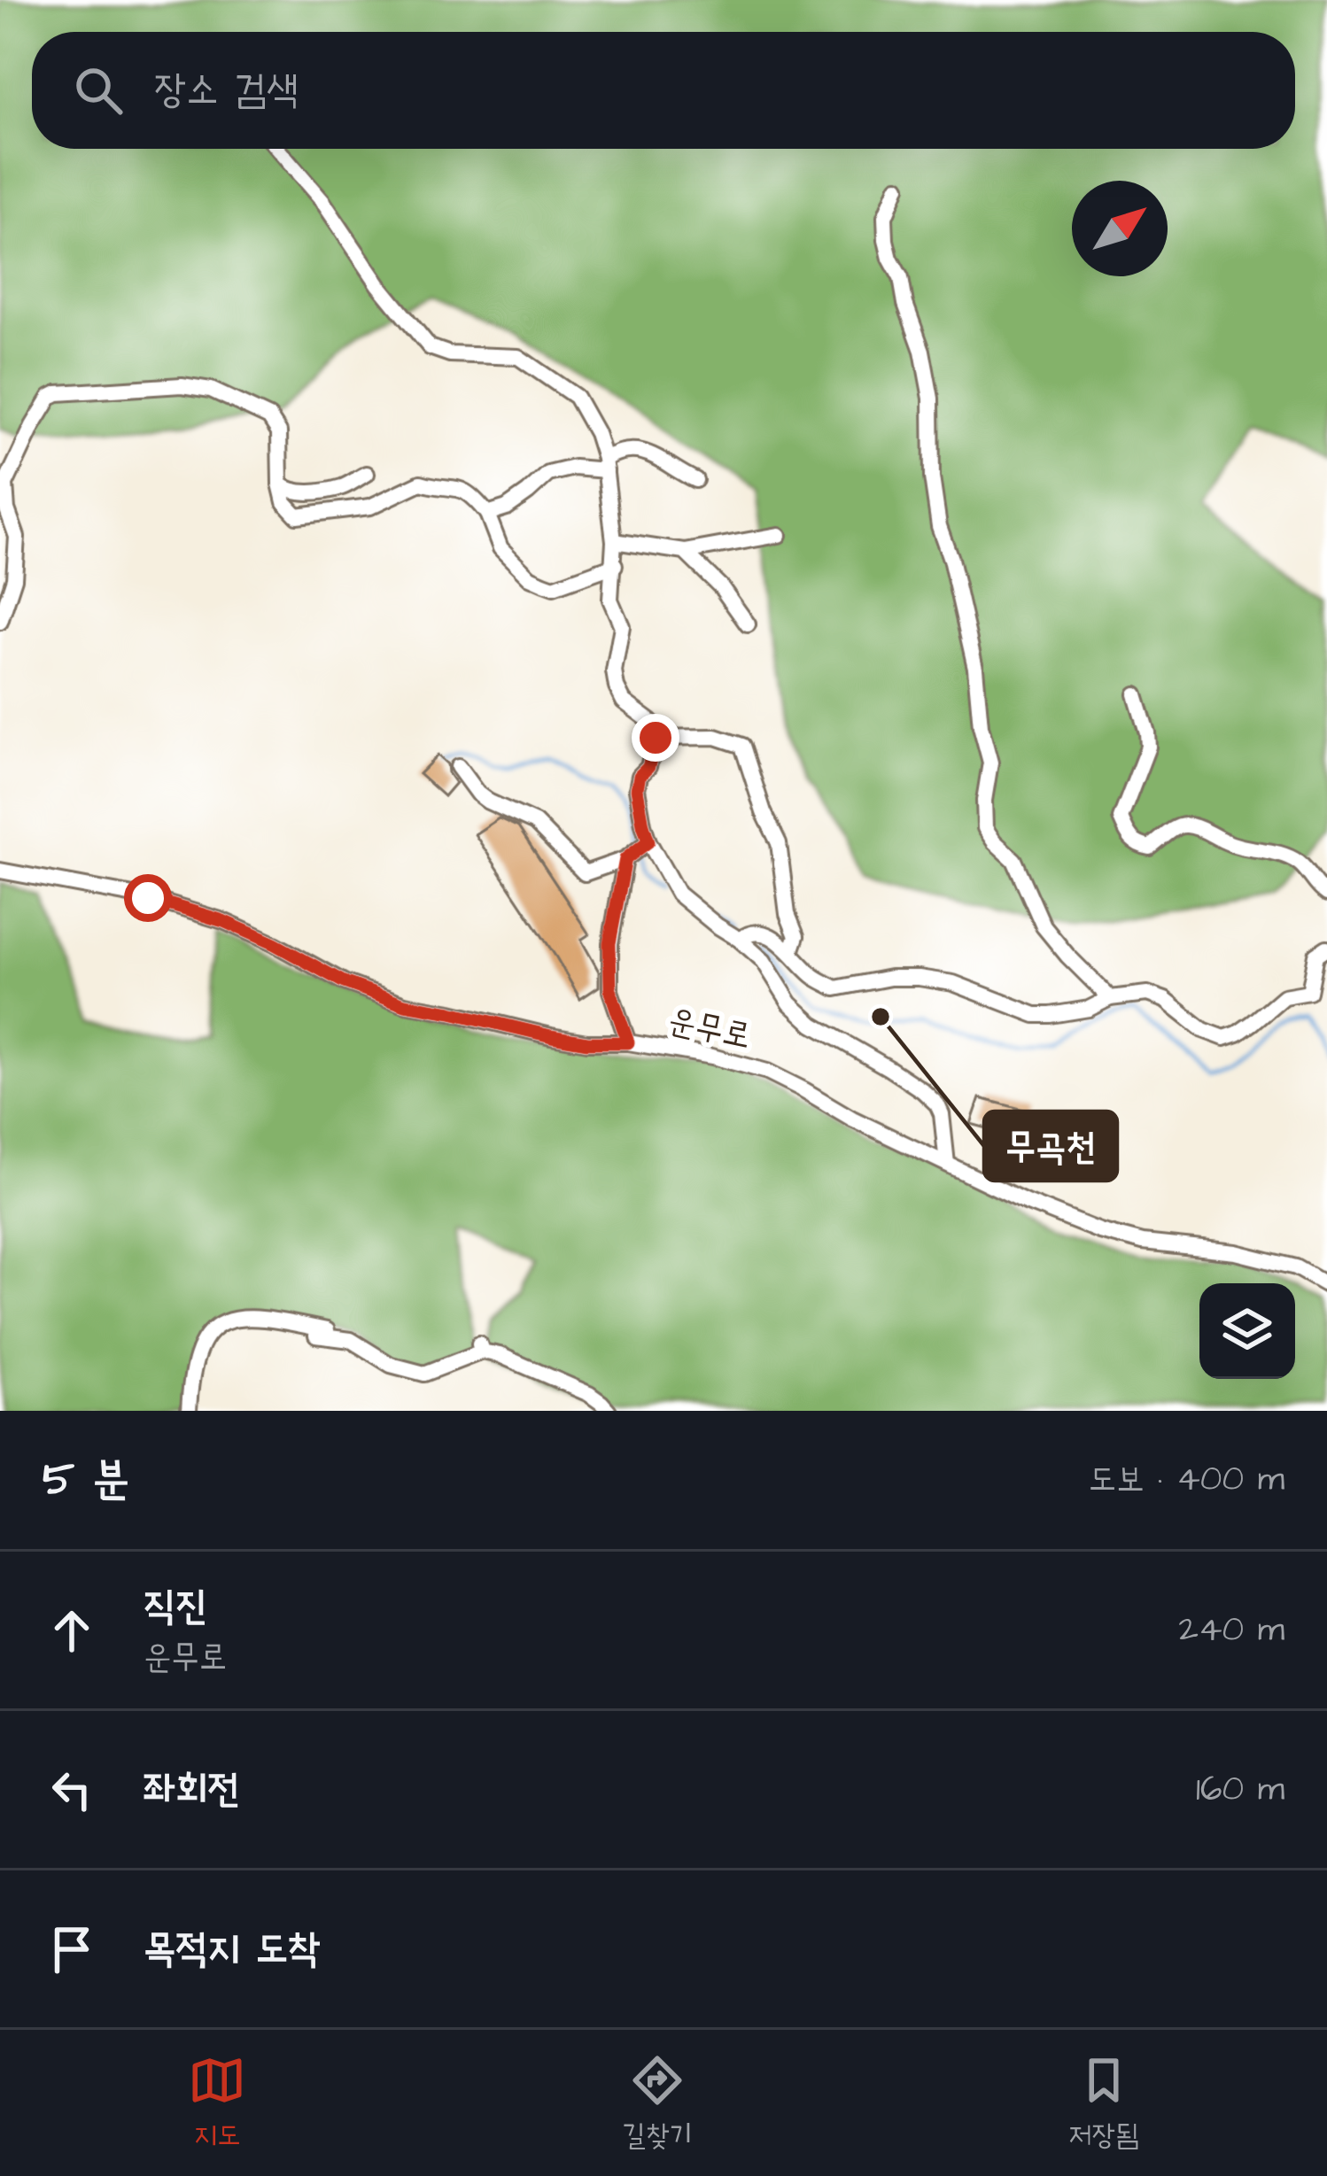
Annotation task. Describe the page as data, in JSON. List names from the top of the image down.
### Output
{
  "streets": {
    "street": ["운무로"]
  },
  "places": ["무곡천"],
  "north": "top right",
  "page": {
    "search": "장소 검색",
    "heading": ["5 분", "도보 · 400 m"],
    "list": [
      ["직진", "운무로", "240 m"],
      ["좌회전", "160 m"],
      "목적지 도착"
    ],
    "nav": ["지도", "길찾기", "저장됨"]
  }
}
